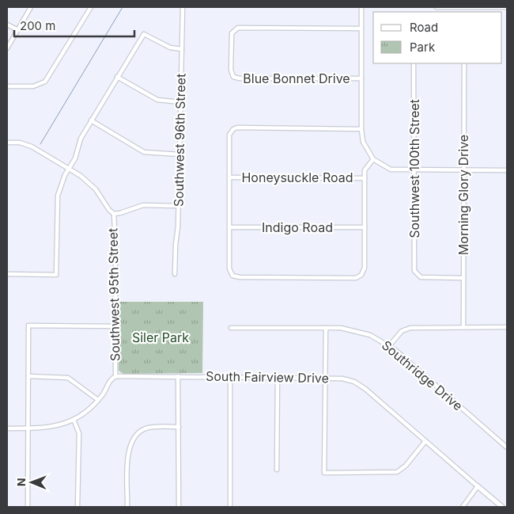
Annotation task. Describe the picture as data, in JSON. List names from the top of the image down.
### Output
{
  "streets": {
    "street": [
      "Blue Bonnet Drive",
      "Southwest 96th Street",
      "Southwest 100th Street",
      "Honeysuckle Road",
      "Morning Glory Drive",
      "Indigo Road",
      "Southwest 95th Street",
      "Southridge Drive",
      "South Fairview Drive"
    ]
  },
  "crossings": [
    ["Southwest 100th Street", "Morning Glory Drive"],
    ["Southwest 95th Street", "South Fairview Drive"]
  ],
  "parks": ["Siler Park"],
  "legend": ["Road", "Park"],
  "scale_bar": "200 m",
  "north": "left"
}
